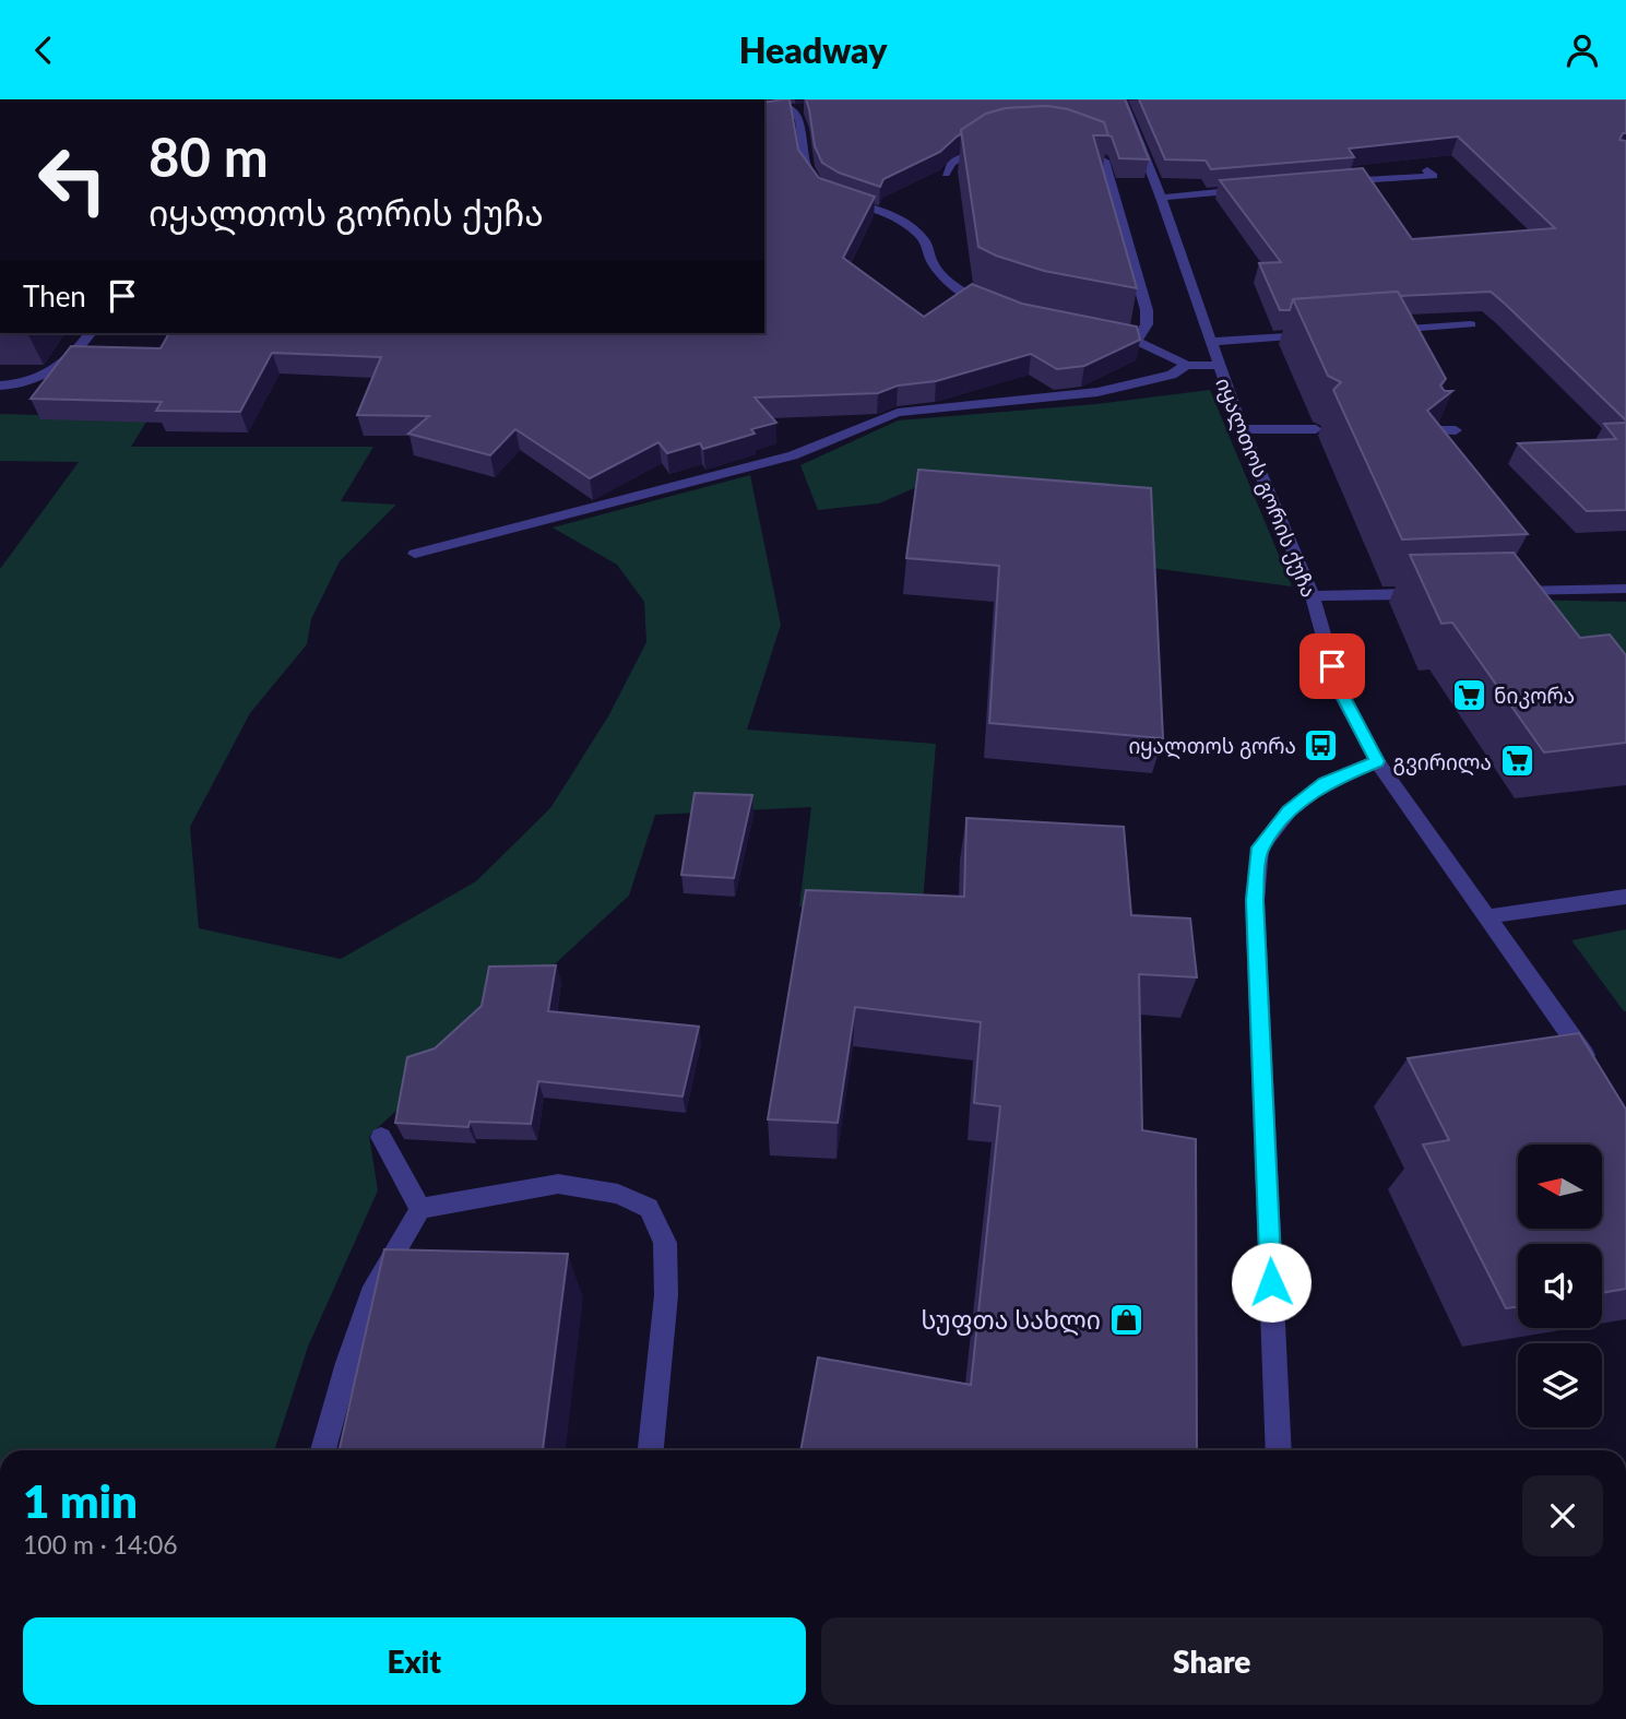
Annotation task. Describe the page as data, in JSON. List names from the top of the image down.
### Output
{
  "streets": {
    "street": ["იყალთოს გორის ქუჩა"]
  },
  "places": {
    "supermarket": ["ნიკორა", "გვირილა"],
    "bus stop": ["იყალთოს გორა"],
    "shop": ["სუფთა სახლი"]
  },
  "north": "left",
  "page": {
    "header": "Headway",
    "turn": ["80 m", "იყალთოს გორის ქუჩა"],
    "then": "Then",
    "heading": ["1 min", "100 m · 14:06"],
    "buttons": ["Exit", "Share"]
  }
}
